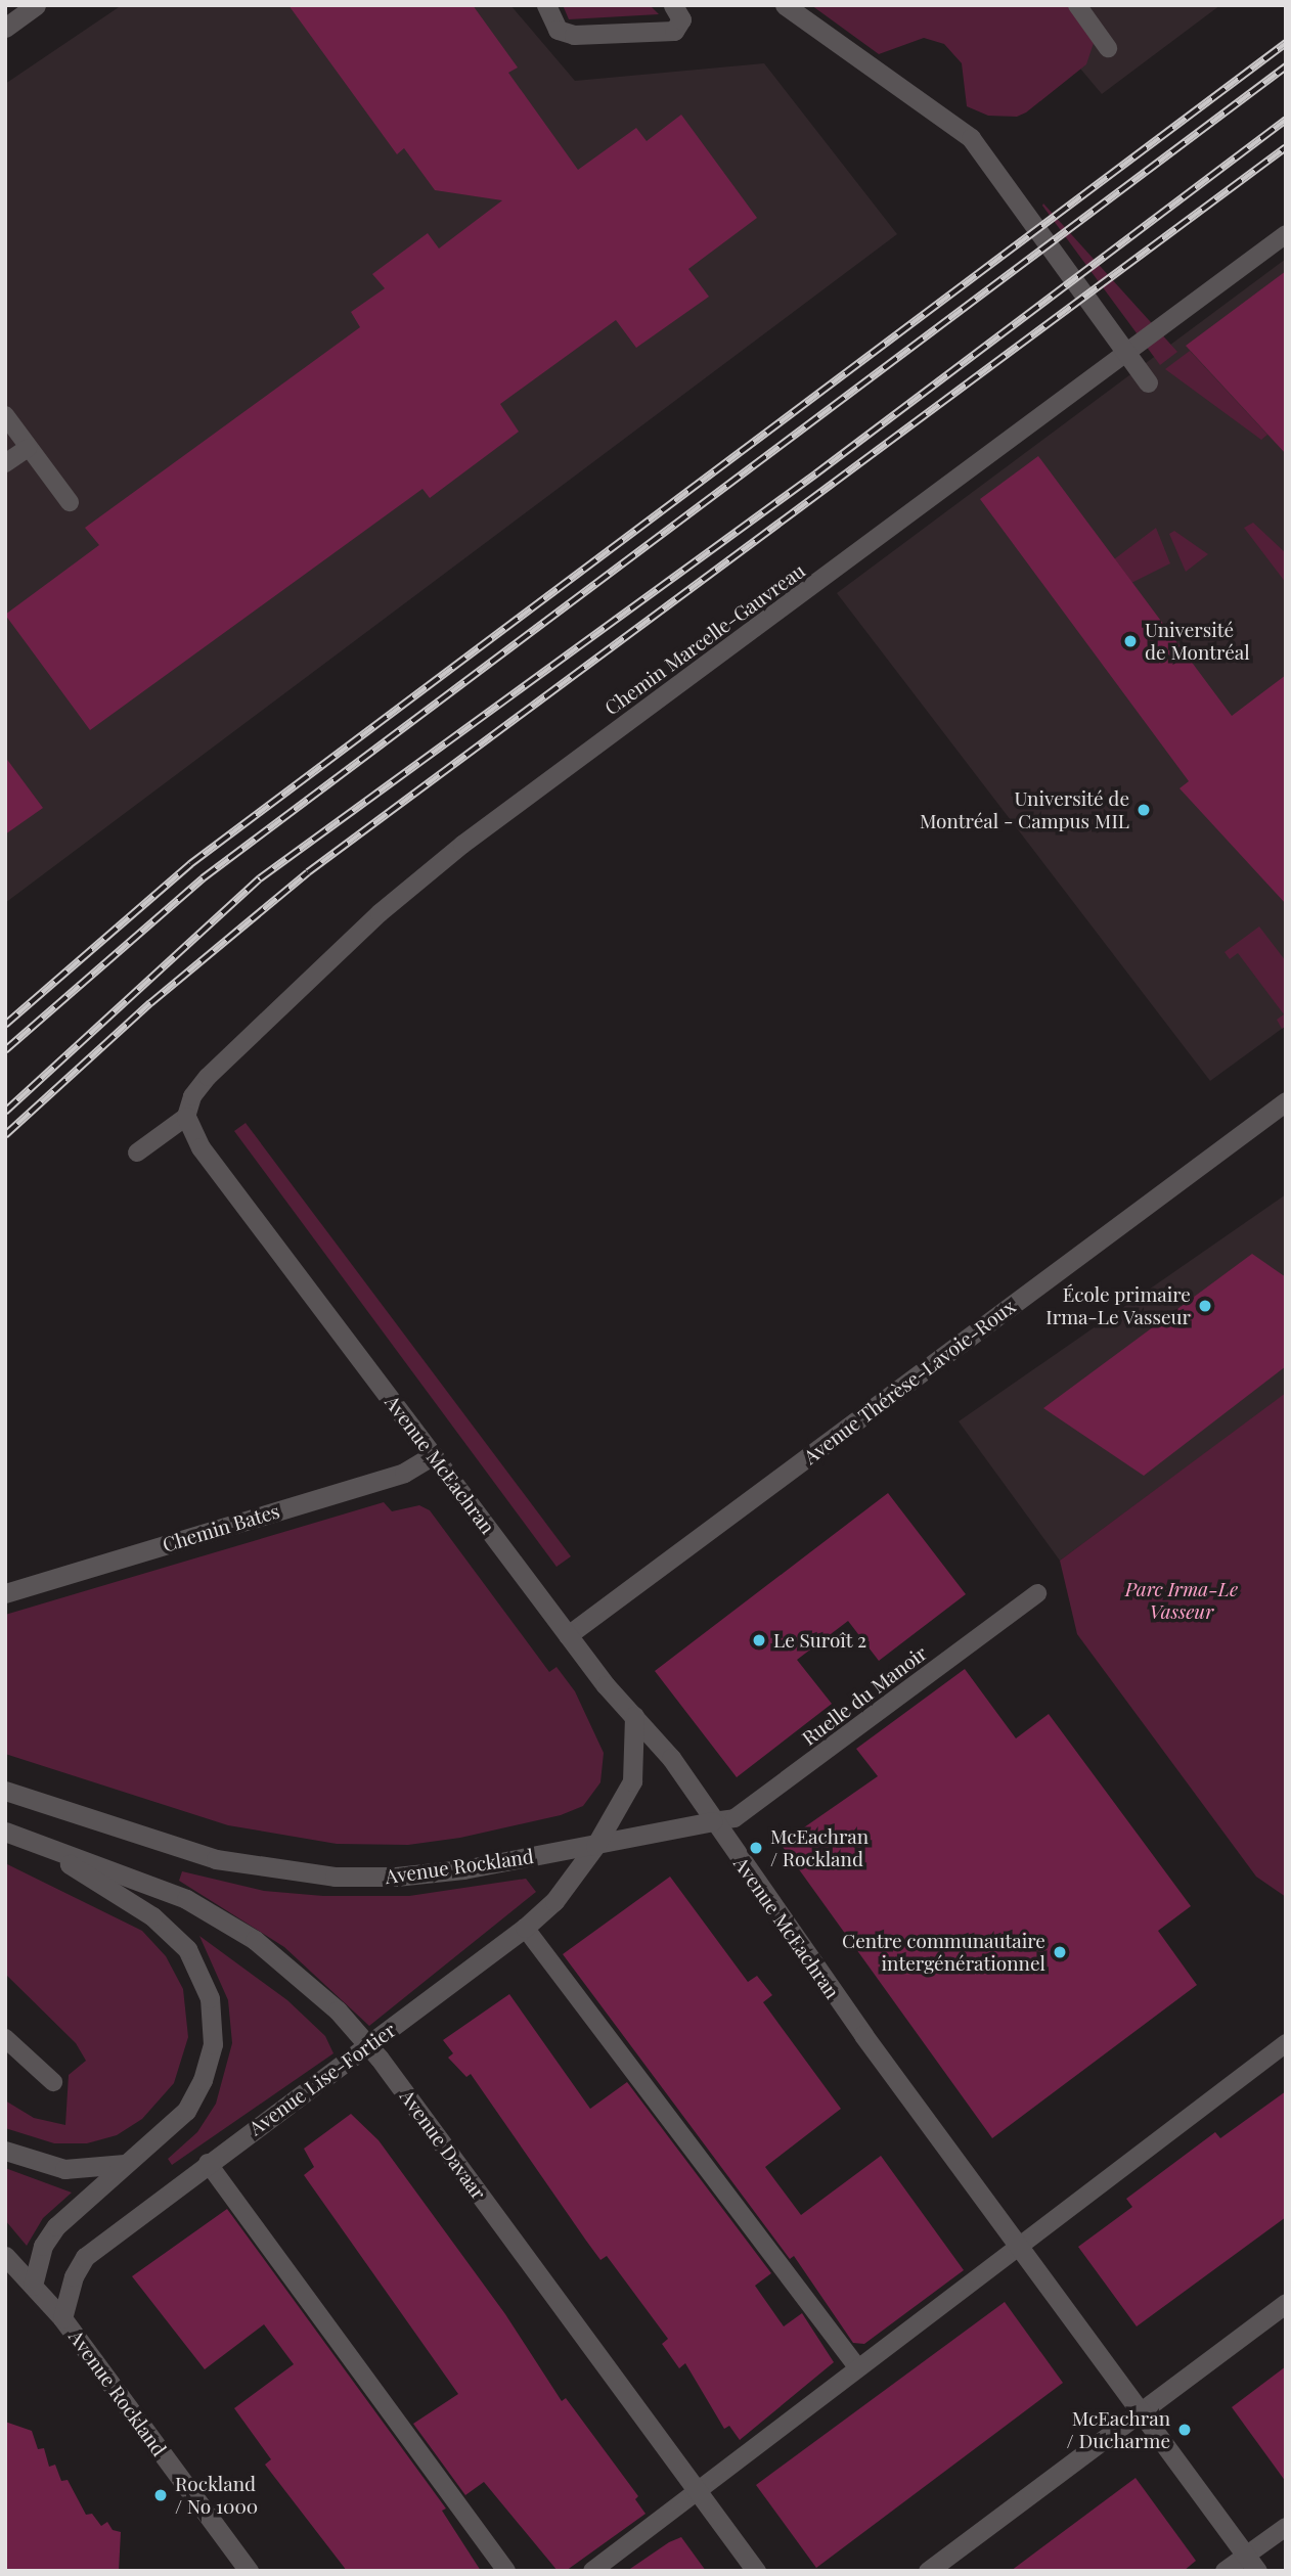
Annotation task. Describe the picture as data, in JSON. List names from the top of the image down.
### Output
{
  "streets": {
    "street": [
      "Avenue Thérèse-Lavoie-Roux",
      "Avenue McEachran",
      "Chemin Bates",
      "Avenue Rockland",
      "Avenue Lise-Fortier",
      "Avenue Davaar"
    ],
    "lane": ["Chemin Marcelle-Gauvreau", "Ruelle du Manoir"]
  },
  "crossings": [
    ["Chemin Marcelle-Gauvreau", "Avenue McEachran"],
    ["Avenue Thérèse-Lavoie-Roux", "Avenue McEachran"],
    ["Avenue McEachran", "Chemin Bates"],
    ["Avenue McEachran", "Ruelle du Manoir"],
    ["Avenue McEachran", "Avenue Rockland"],
    ["Avenue McEachran", "Avenue Lise-Fortier"],
    ["Ruelle du Manoir", "Avenue Rockland"],
    ["Avenue Rockland", "Avenue Lise-Fortier"],
    ["Avenue Lise-Fortier", "Avenue Davaar"]
  ],
  "parks": ["Parc Irma-Le Vasseur"],
  "places": [
    "Université de Montréal",
    "Université de Montréal - Campus MIL",
    "École primaire Irma-Le Vasseur",
    "Le Suroît 2",
    "McEachran / Rockland",
    "Centre communautaire intergénérationnel",
    "McEachran / Ducharme",
    "Rockland / No 1000"
  ]
}
